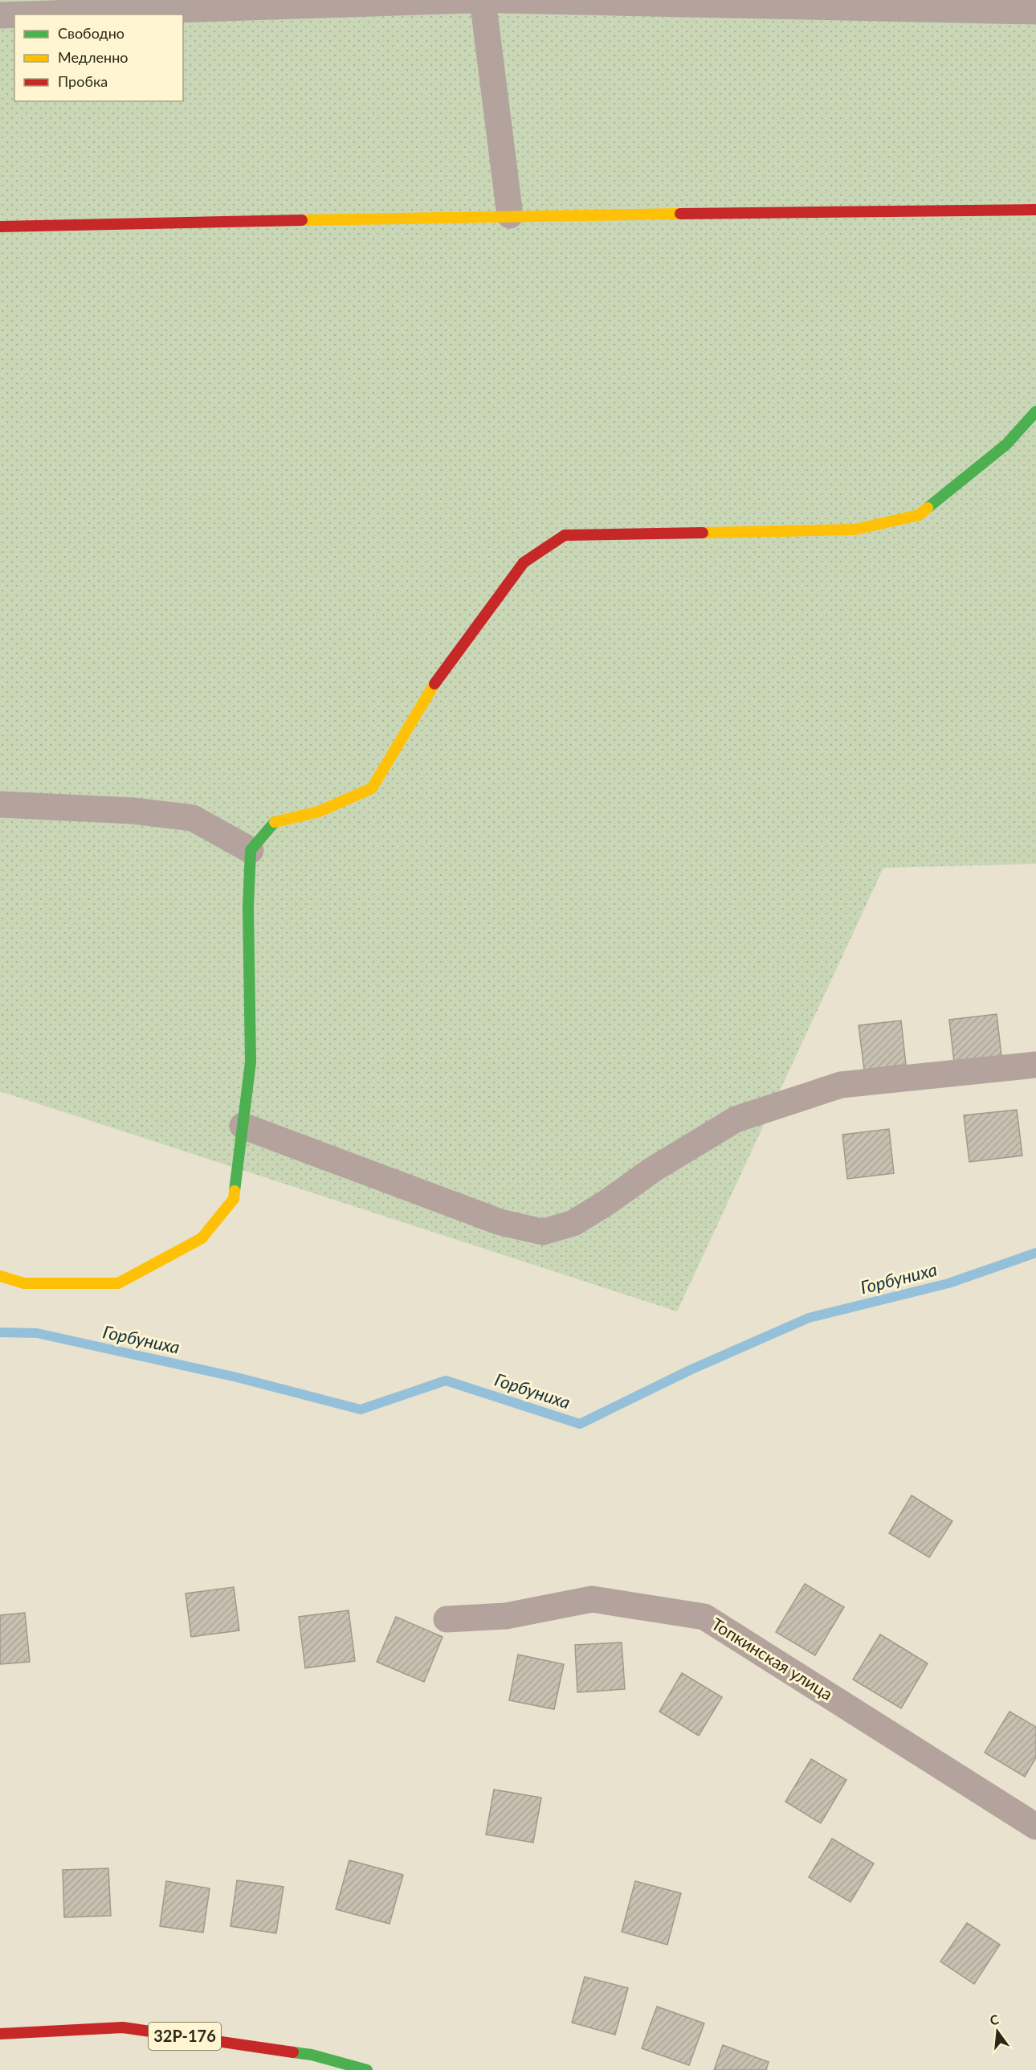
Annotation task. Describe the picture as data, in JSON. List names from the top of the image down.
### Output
{
  "streets": {
    "street": ["Топкинская улица", "32Р-176"]
  },
  "water": ["Горбуниха"],
  "legend": ["Свободно", "Медленно", "Пробка"],
  "north": "top"
}
